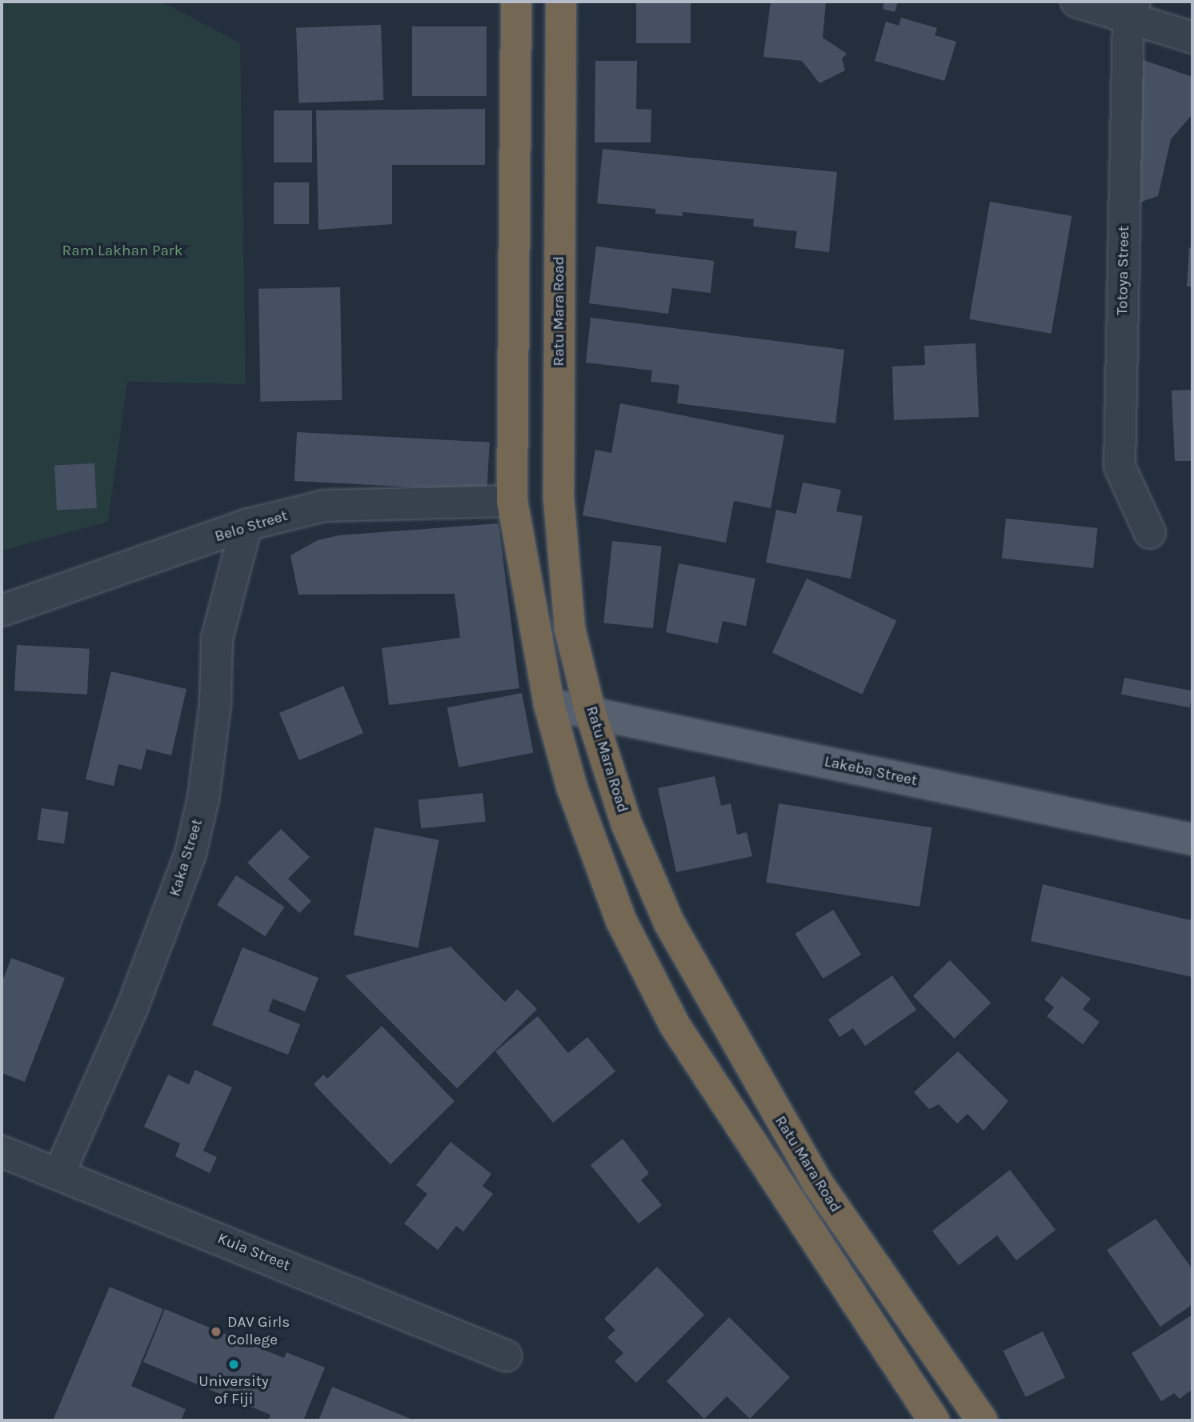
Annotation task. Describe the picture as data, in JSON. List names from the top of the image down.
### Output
{
  "streets": {
    "highway": ["Ratu Mara Road"],
    "main road": ["Lakeba Street"],
    "street": [
      "Totoya Street",
      "Belo Street",
      "Kaka Street",
      "Kula Street"
    ]
  },
  "crossings": [
    ["Ratu Mara Road", "Lakeba Street"],
    ["Belo Street", "Kaka Street"],
    ["Kaka Street", "Kula Street"]
  ],
  "parks": ["Ram Lakhan Park"],
  "places": ["DAV Girls College", "University of Fiji"]
}
